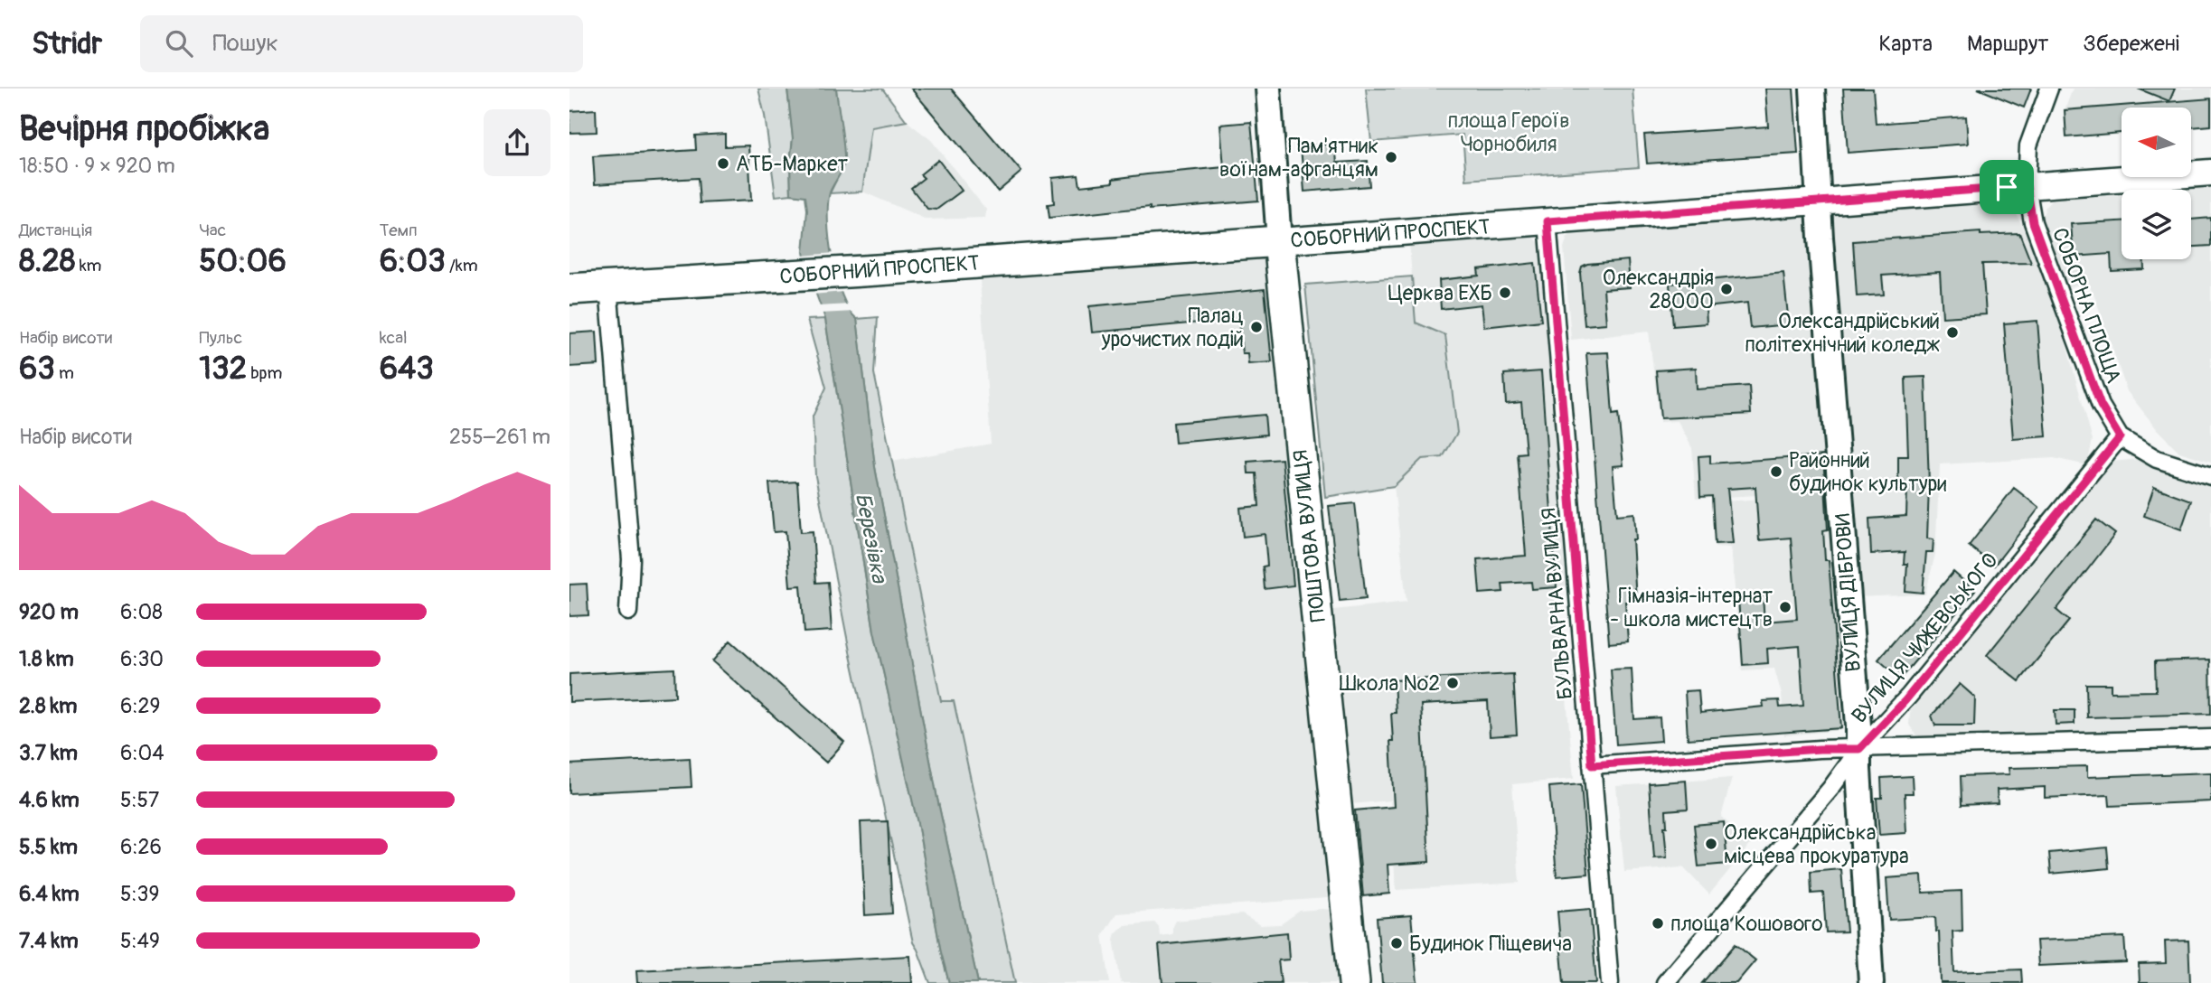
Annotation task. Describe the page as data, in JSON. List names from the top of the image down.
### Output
{
  "streets": {
    "highway": ["СОБОРНИЙ ПРОСПЕКТ", "ПОШТОВА ВУЛИЦЯ"],
    "street": [
      "СОБОРНА ПЛОЩА",
      "ВУЛИЦЯ ДІБРОВИ",
      "БУЛЬВАРНА ВУЛИЦЯ",
      "ВУЛИЦЯ ЧИЖЕВСЬКОГО"
    ]
  },
  "crossings": [
    ["СОБОРНИЙ ПРОСПЕКТ", "СОБОРНА ПЛОЩА"],
    ["СОБОРНИЙ ПРОСПЕКТ", "ПОШТОВА ВУЛИЦЯ"],
    ["СОБОРНИЙ ПРОСПЕКТ", "ВУЛИЦЯ ДІБРОВИ"],
    ["СОБОРНИЙ ПРОСПЕКТ", "БУЛЬВАРНА ВУЛИЦЯ"],
    ["СОБОРНА ПЛОЩА", "ВУЛИЦЯ ЧИЖЕВСЬКОГО"],
    ["ВУЛИЦЯ ДІБРОВИ", "ВУЛИЦЯ ЧИЖЕВСЬКОГО"]
  ],
  "water": ["Березівка"],
  "parks": ["площа Героїв Чорнобиля"],
  "places": [
    "Пам'ятник воїнам-афганцям",
    "АТБ-Маркет",
    "Олександрія 28000",
    "Церква ЕХБ",
    "Палац урочистих подій",
    "Олександрійський політехнічний коледж",
    "Районний будинок культури",
    "Гімназія-інтернат - школа мистецтв",
    "Школа №2",
    "Олександрійська місцева прокуратура",
    "площа Кошового",
    "Будинок Піщевича"
  ],
  "north": "left",
  "page": {
    "header": "Stridr",
    "search": "Пошук",
    "nav": ["Карта", "Маршрут", "Збережені"],
    "heading": ["Вечірня пробіжка", "18:50 · 9 × 920 m"],
    "stats": [
      ["Дистанція", "8.28 km"],
      ["Час", "50:06"],
      ["Темп", "6:03 /km"],
      ["Набір висоти", "63 m"],
      ["Пульс", "132 bpm"],
      ["kcal", "643"]
    ],
    "chart": ["Набір висоти", "255–261 m"],
    "list": [
      {
        "name": "920 m",
        "note": "6:08"
      },
      {
        "name": "1.8 km",
        "note": "6:30"
      },
      {
        "name": "2.8 km",
        "note": "6:29"
      },
      {
        "name": "3.7 km",
        "note": "6:04"
      },
      {
        "name": "4.6 km",
        "note": "5:57"
      },
      {
        "name": "5.5 km",
        "note": "6:26"
      },
      {
        "name": "6.4 km",
        "note": "5:39"
      },
      {
        "name": "7.4 km",
        "note": "5:49"
      }
    ]
  }
}
